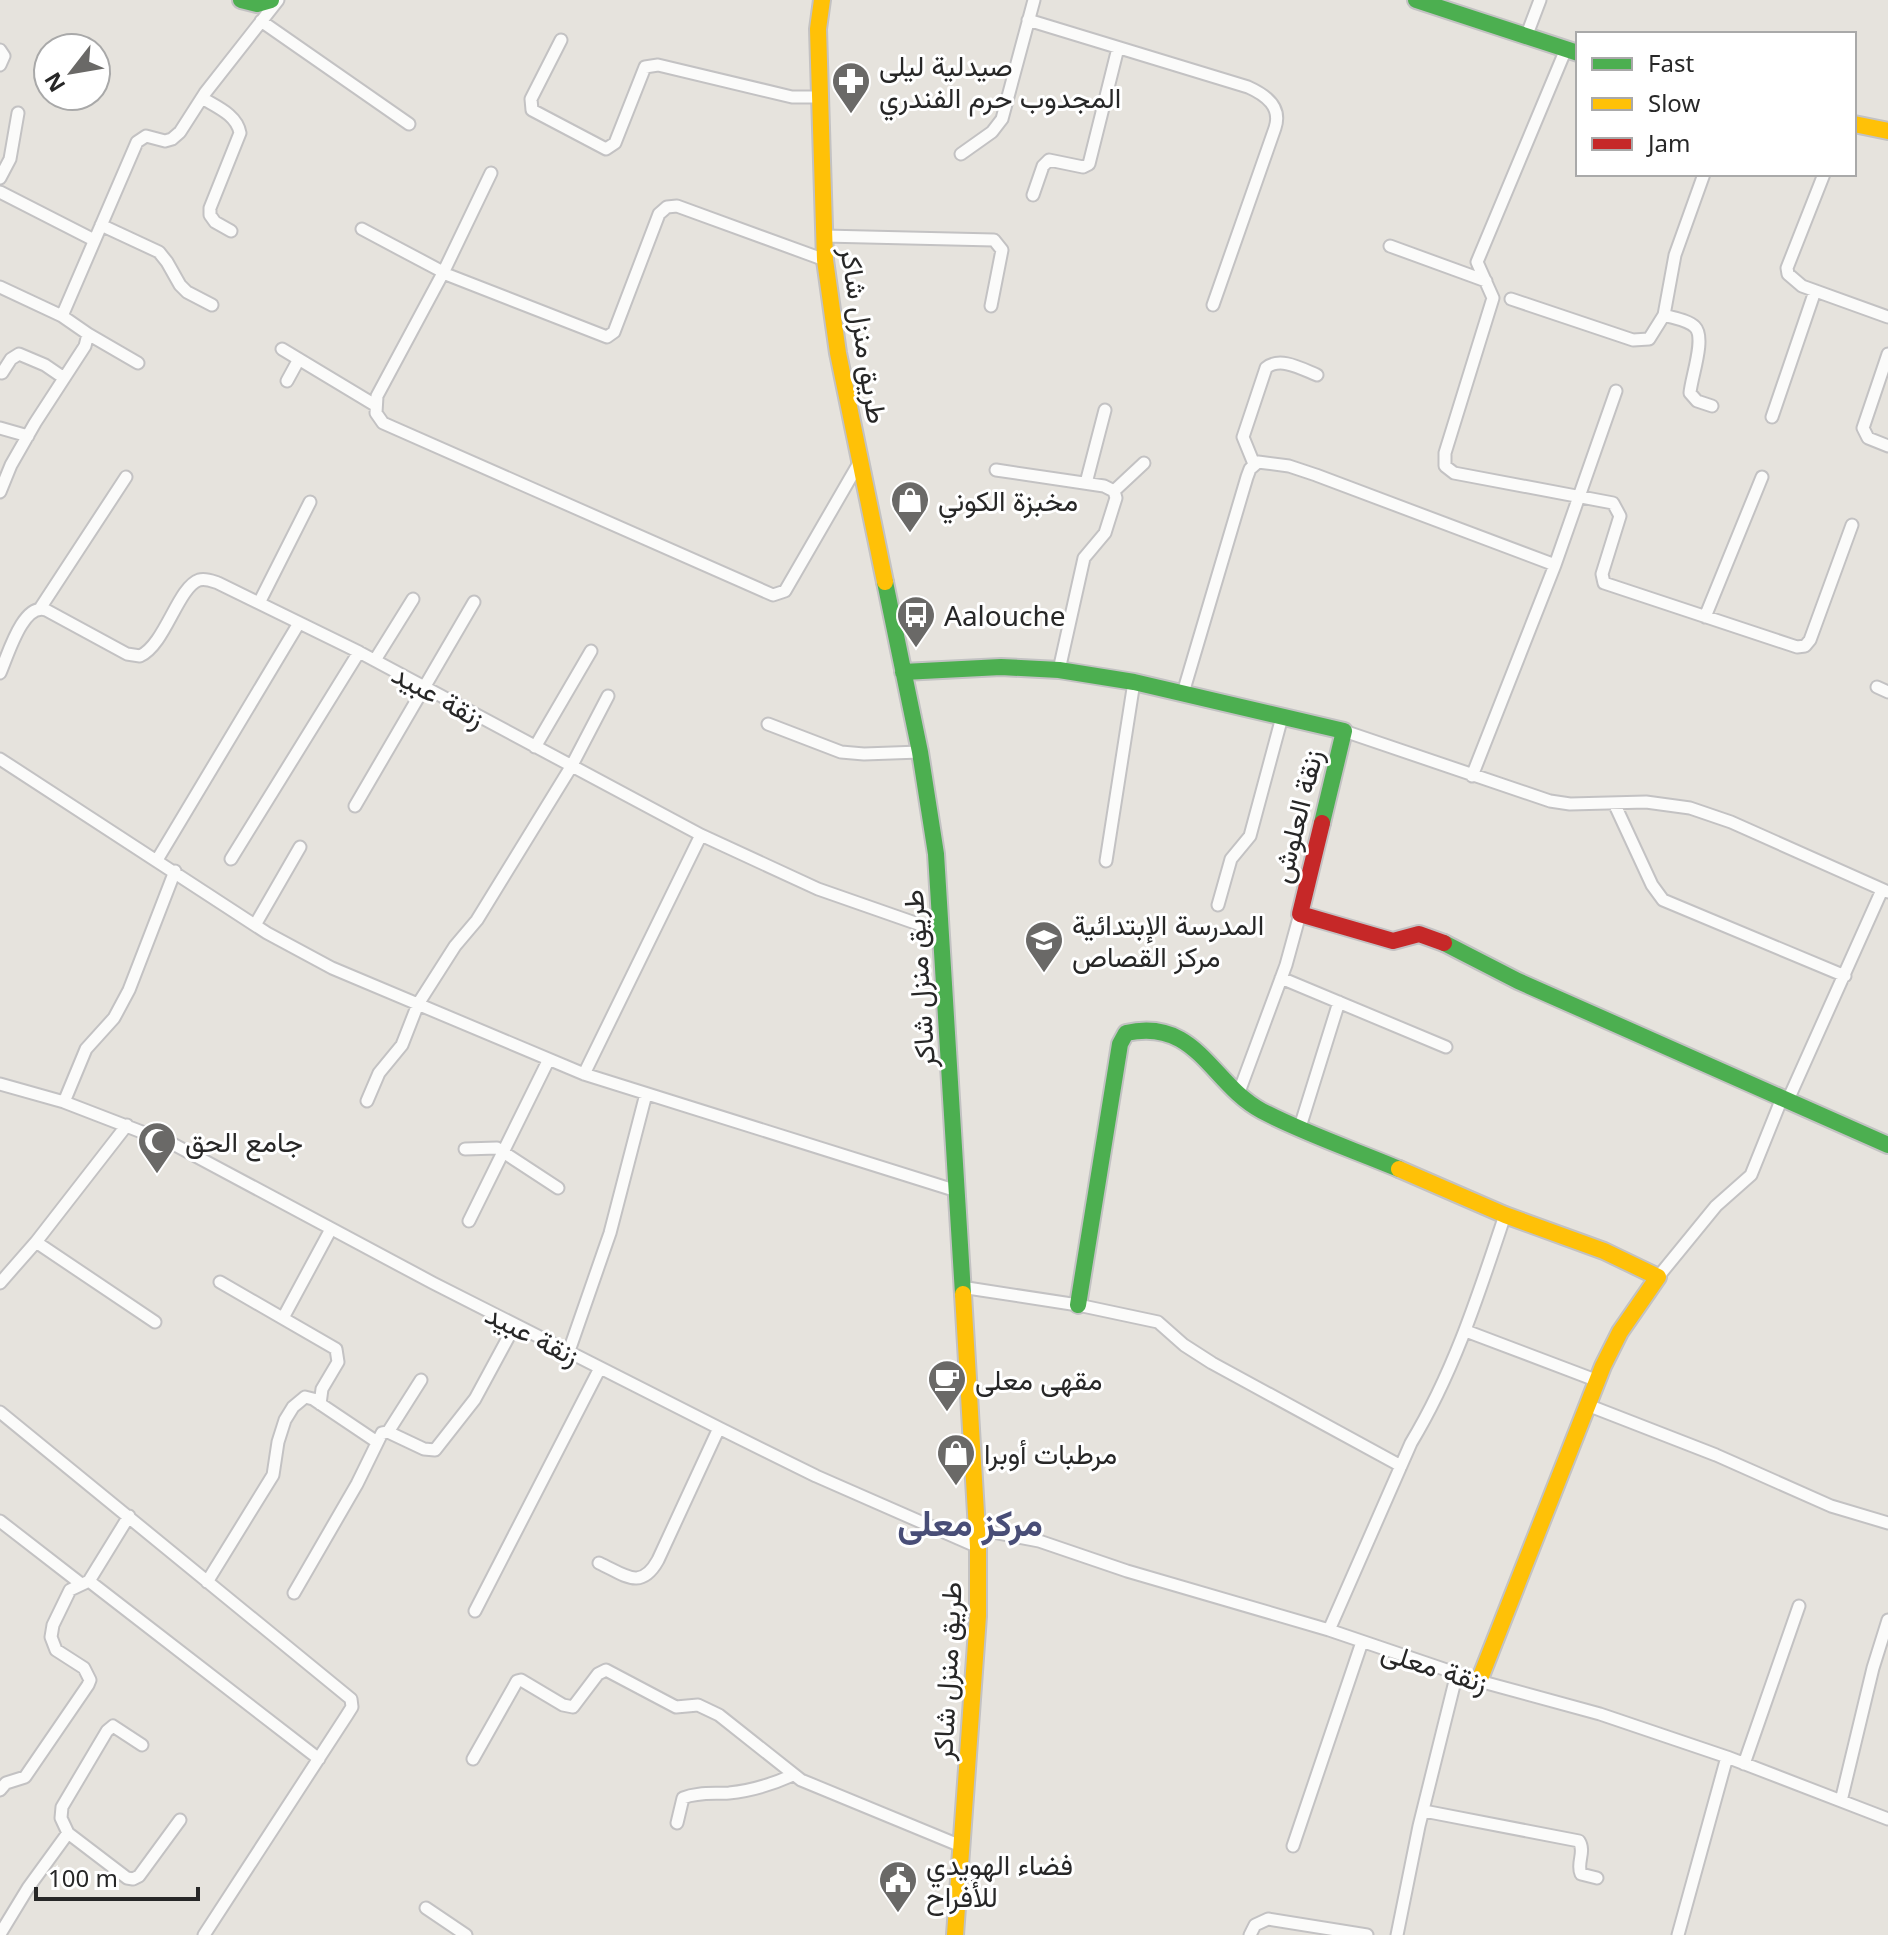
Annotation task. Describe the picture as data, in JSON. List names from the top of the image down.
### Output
{
  "streets": {
    "street": [
      "طريق منزل شاكر",
      "زنقة عبيد",
      "زنقة العلوش",
      "زنقة معلى"
    ]
  },
  "crossings": [
    ["طريق منزل شاكر", "زنقة عبيد"],
    ["طريق منزل شاكر", "زنقة العلوش"],
    ["طريق منزل شاكر", "زنقة معلى"]
  ],
  "districts": ["مركز معلى"],
  "places": {
    "pharmacy": ["صيدلية ليلى المجدوب حرم الفندري"],
    "shop": ["مخبزة الكوني", "مرطبات أوبرا"],
    "bus stop": ["Aalouche"],
    "school or university": ["المدرسة الإبتدائية مركز القصاص"],
    "mosque": ["جامع الحق"],
    "cafe": ["مقهى معلى"],
    "public building": ["فضاء الهويدي للأفراح"]
  },
  "legend": ["Fast", "Slow", "Jam"],
  "scale_bar": "100 m",
  "north": "bottom left"
}
